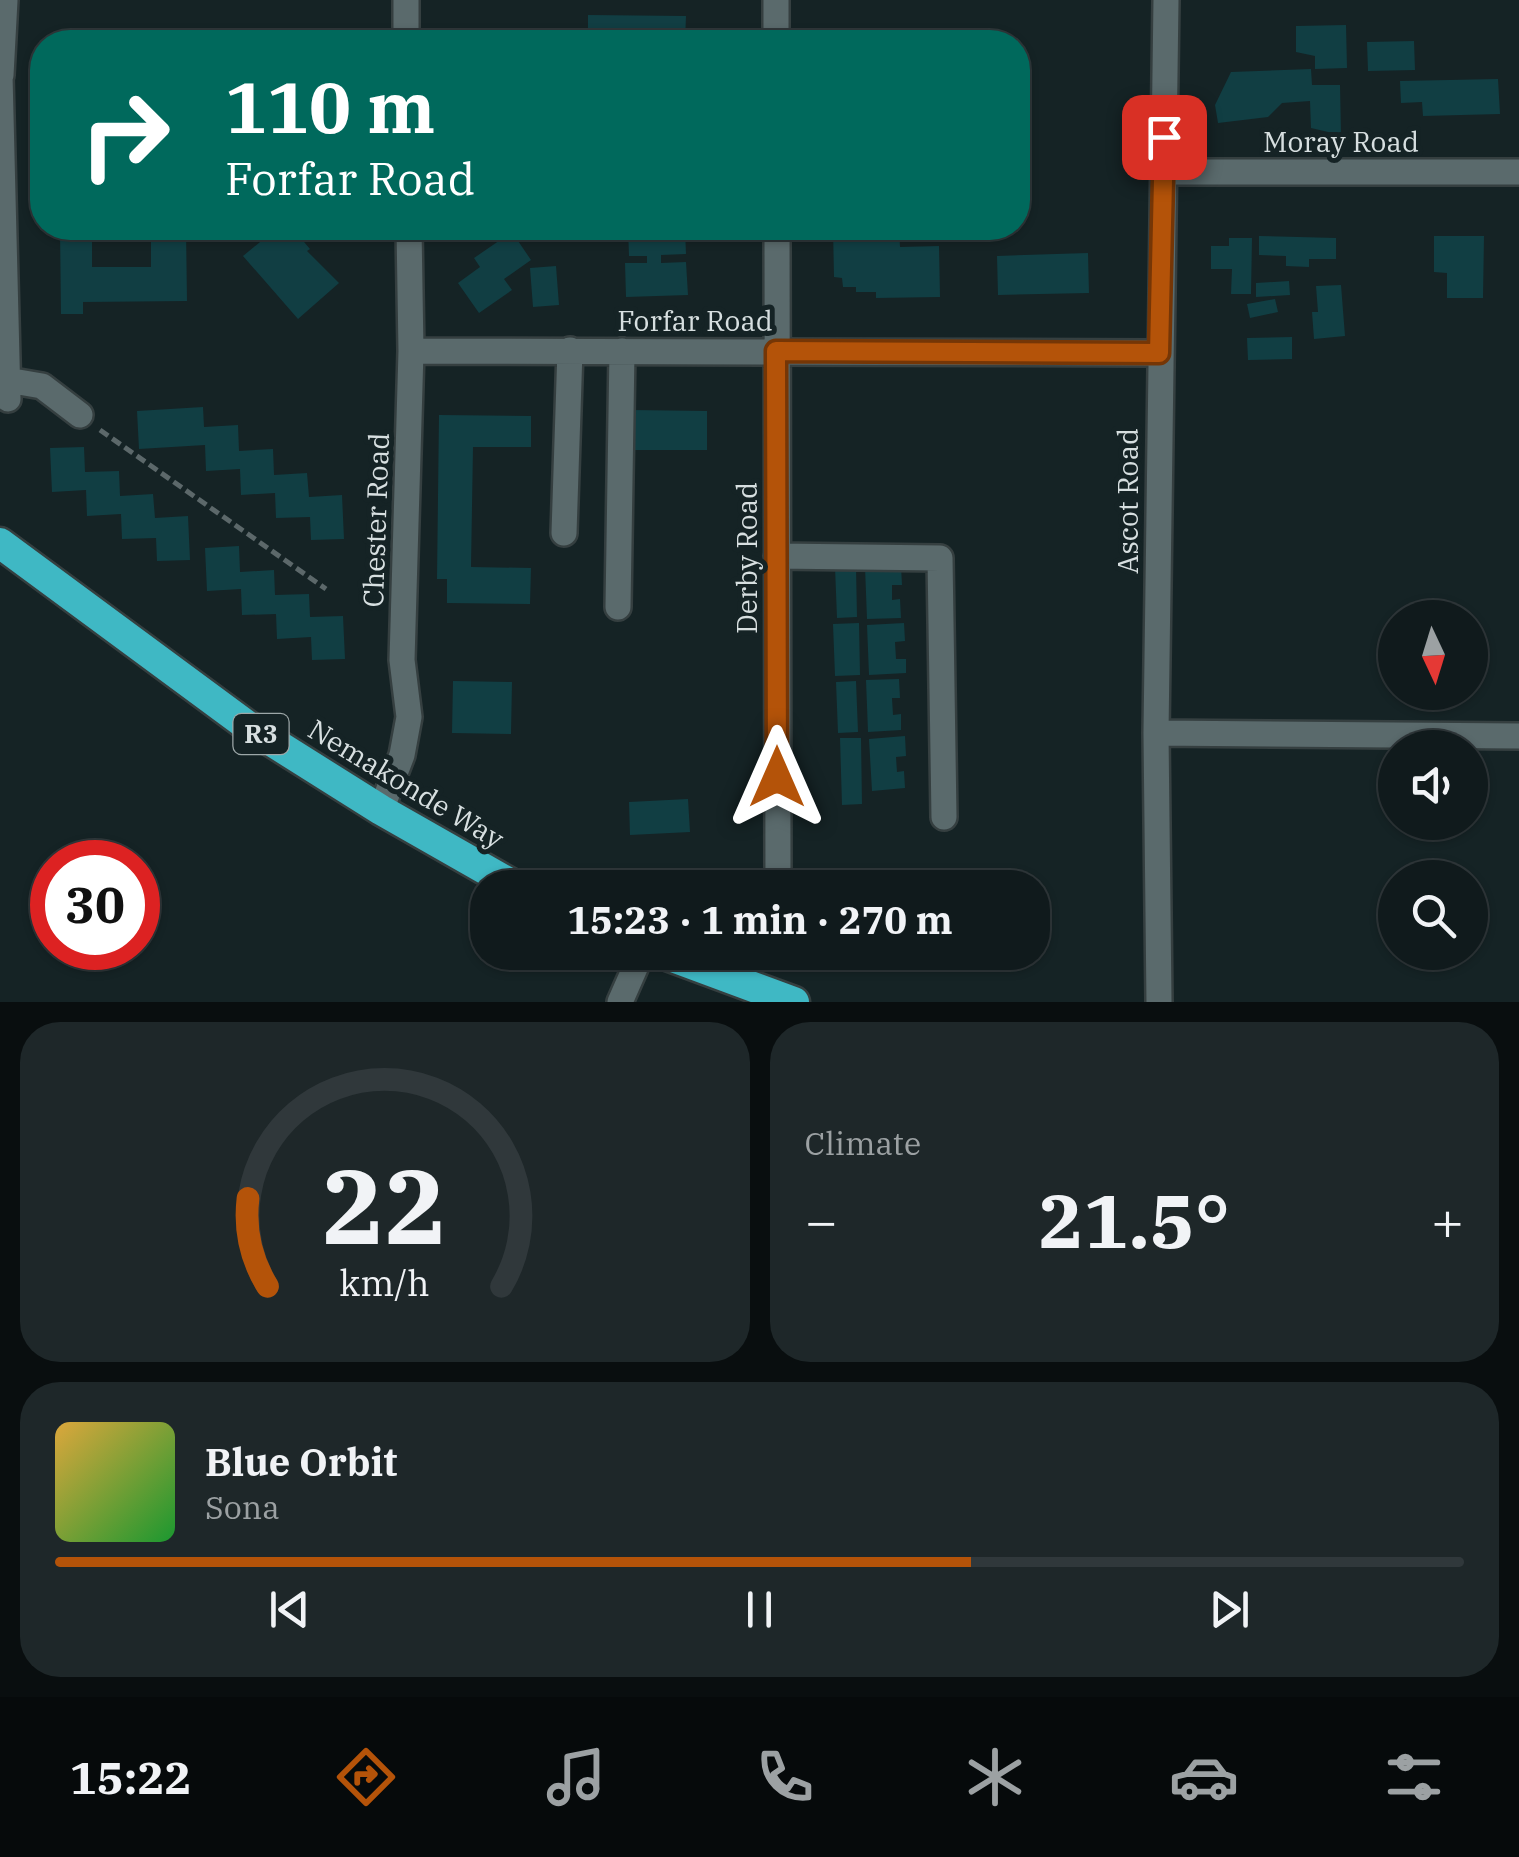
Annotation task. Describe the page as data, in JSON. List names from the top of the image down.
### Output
{
  "streets": {
    "highway": ["R3", "Nemakonde Way"],
    "street": [
      "Moray Road",
      "Forfar Road",
      "Ascot Road",
      "Chester Road",
      "Derby Road"
    ]
  },
  "crossings": [
    ["Moray Road", "Ascot Road"],
    ["Forfar Road", "Ascot Road"],
    ["Forfar Road", "Chester Road"],
    ["Forfar Road", "Derby Road"],
    ["Chester Road", "Nemakonde Way"]
  ],
  "north": "bottom",
  "page": {
    "turn": ["110 m", "Forfar Road"],
    "limit": "30",
    "trip": "15:23 · 1 min · 270 m",
    "tile": "Climate",
    "heat": ["−", "21.5°", "+"],
    "song": ["Blue Orbit", "Sona"],
    "tabs": "15:22",
    "gauge": ["22", "km/h"]
  }
}
